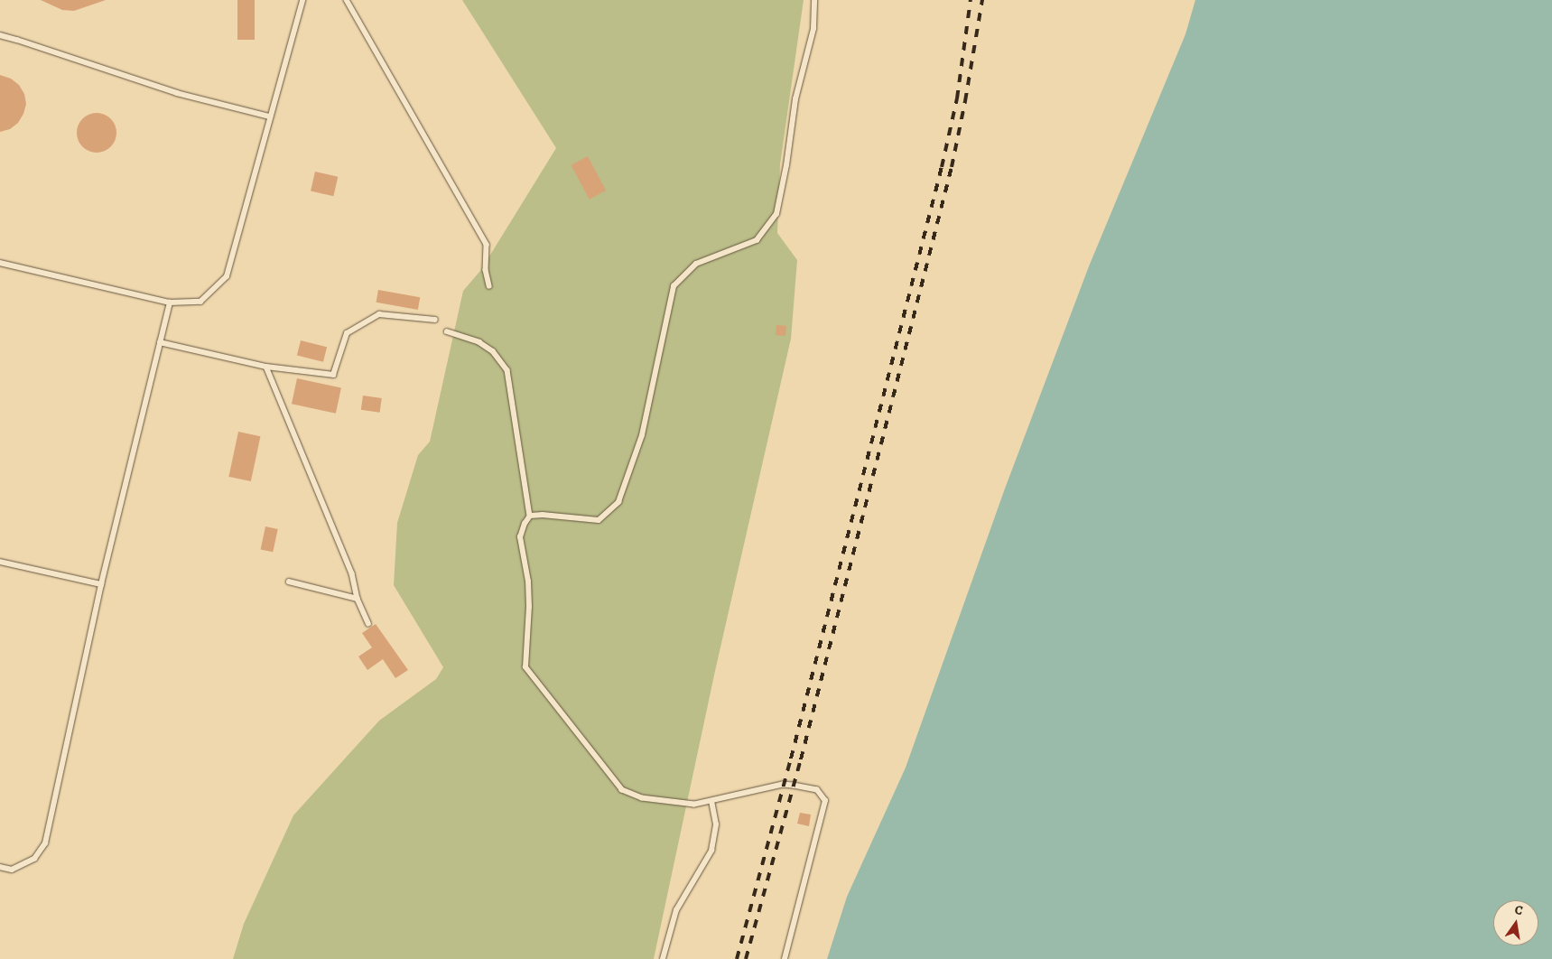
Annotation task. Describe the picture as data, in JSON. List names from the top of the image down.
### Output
{
  "north": "top"
}
